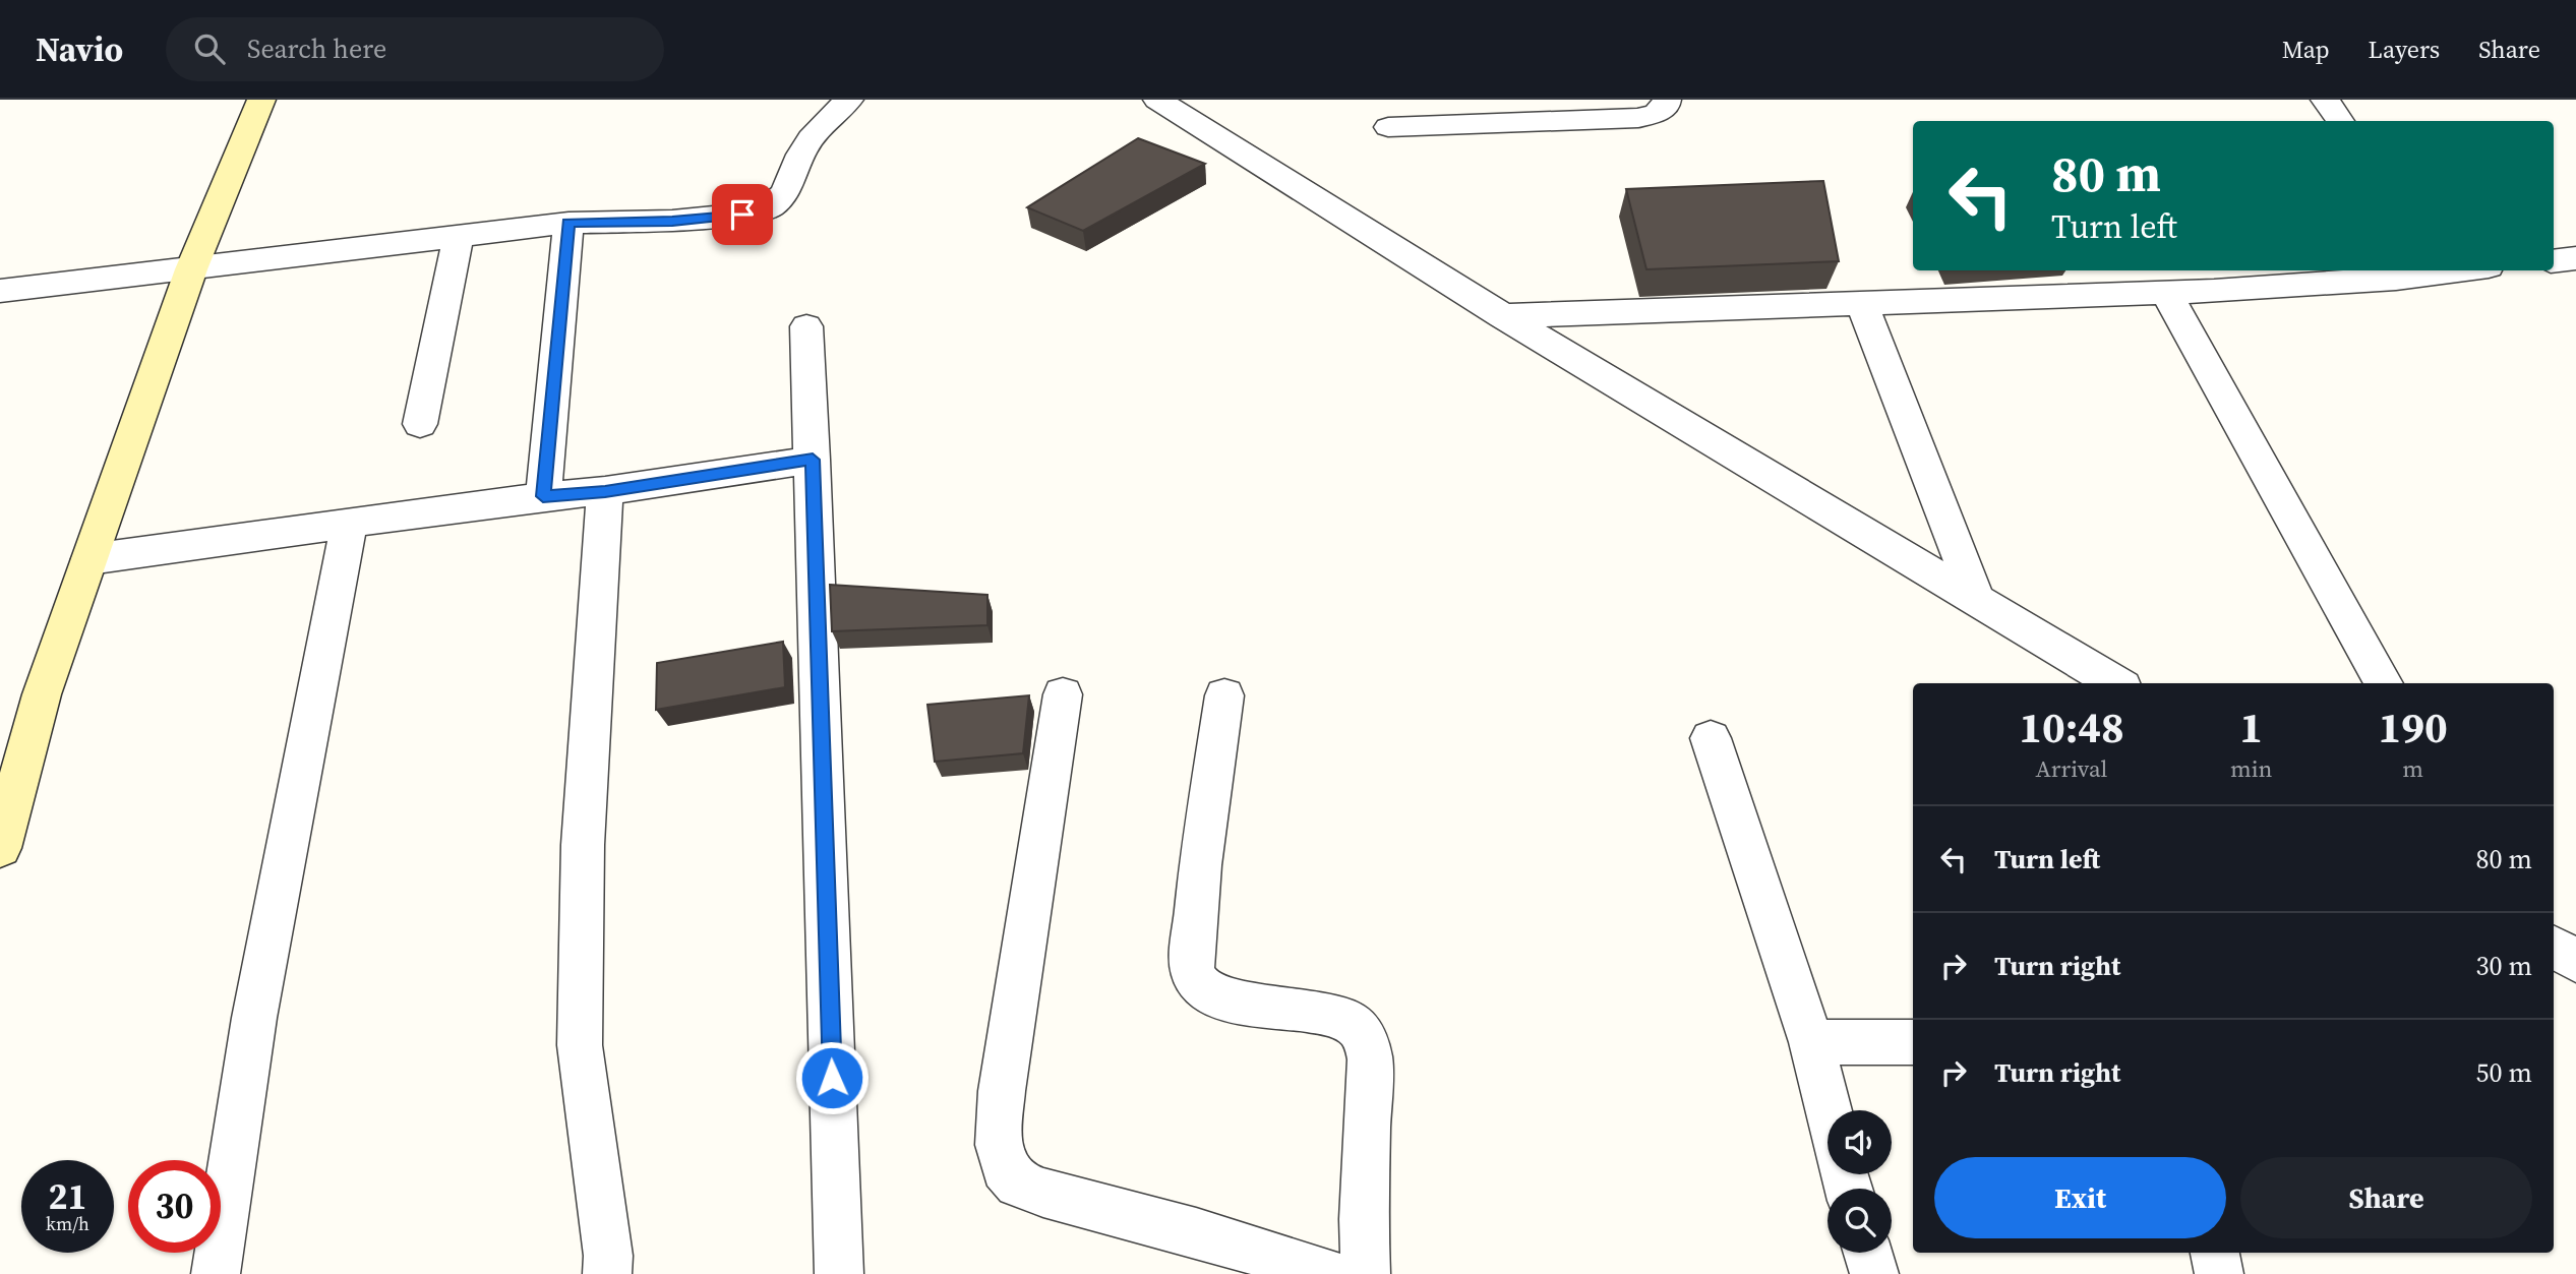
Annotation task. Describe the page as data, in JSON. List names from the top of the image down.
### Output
{
  "page": {
    "header": "Navio",
    "search": "Search here",
    "nav": ["Map", "Layers", "Share"],
    "turn": ["80 m", "Turn left"],
    "eta": [
      "10:48",
      "Arrival",
      "1",
      "min",
      "190",
      "m"
    ],
    "list": [
      {
        "name": "Turn left",
        "value": "80 m"
      },
      {
        "name": "Turn right",
        "value": "30 m"
      },
      {
        "name": "Turn right",
        "value": "50 m"
      }
    ],
    "buttons": ["Exit", "Share"],
    "speed": "21 km/h",
    "limit": "30"
  }
}
